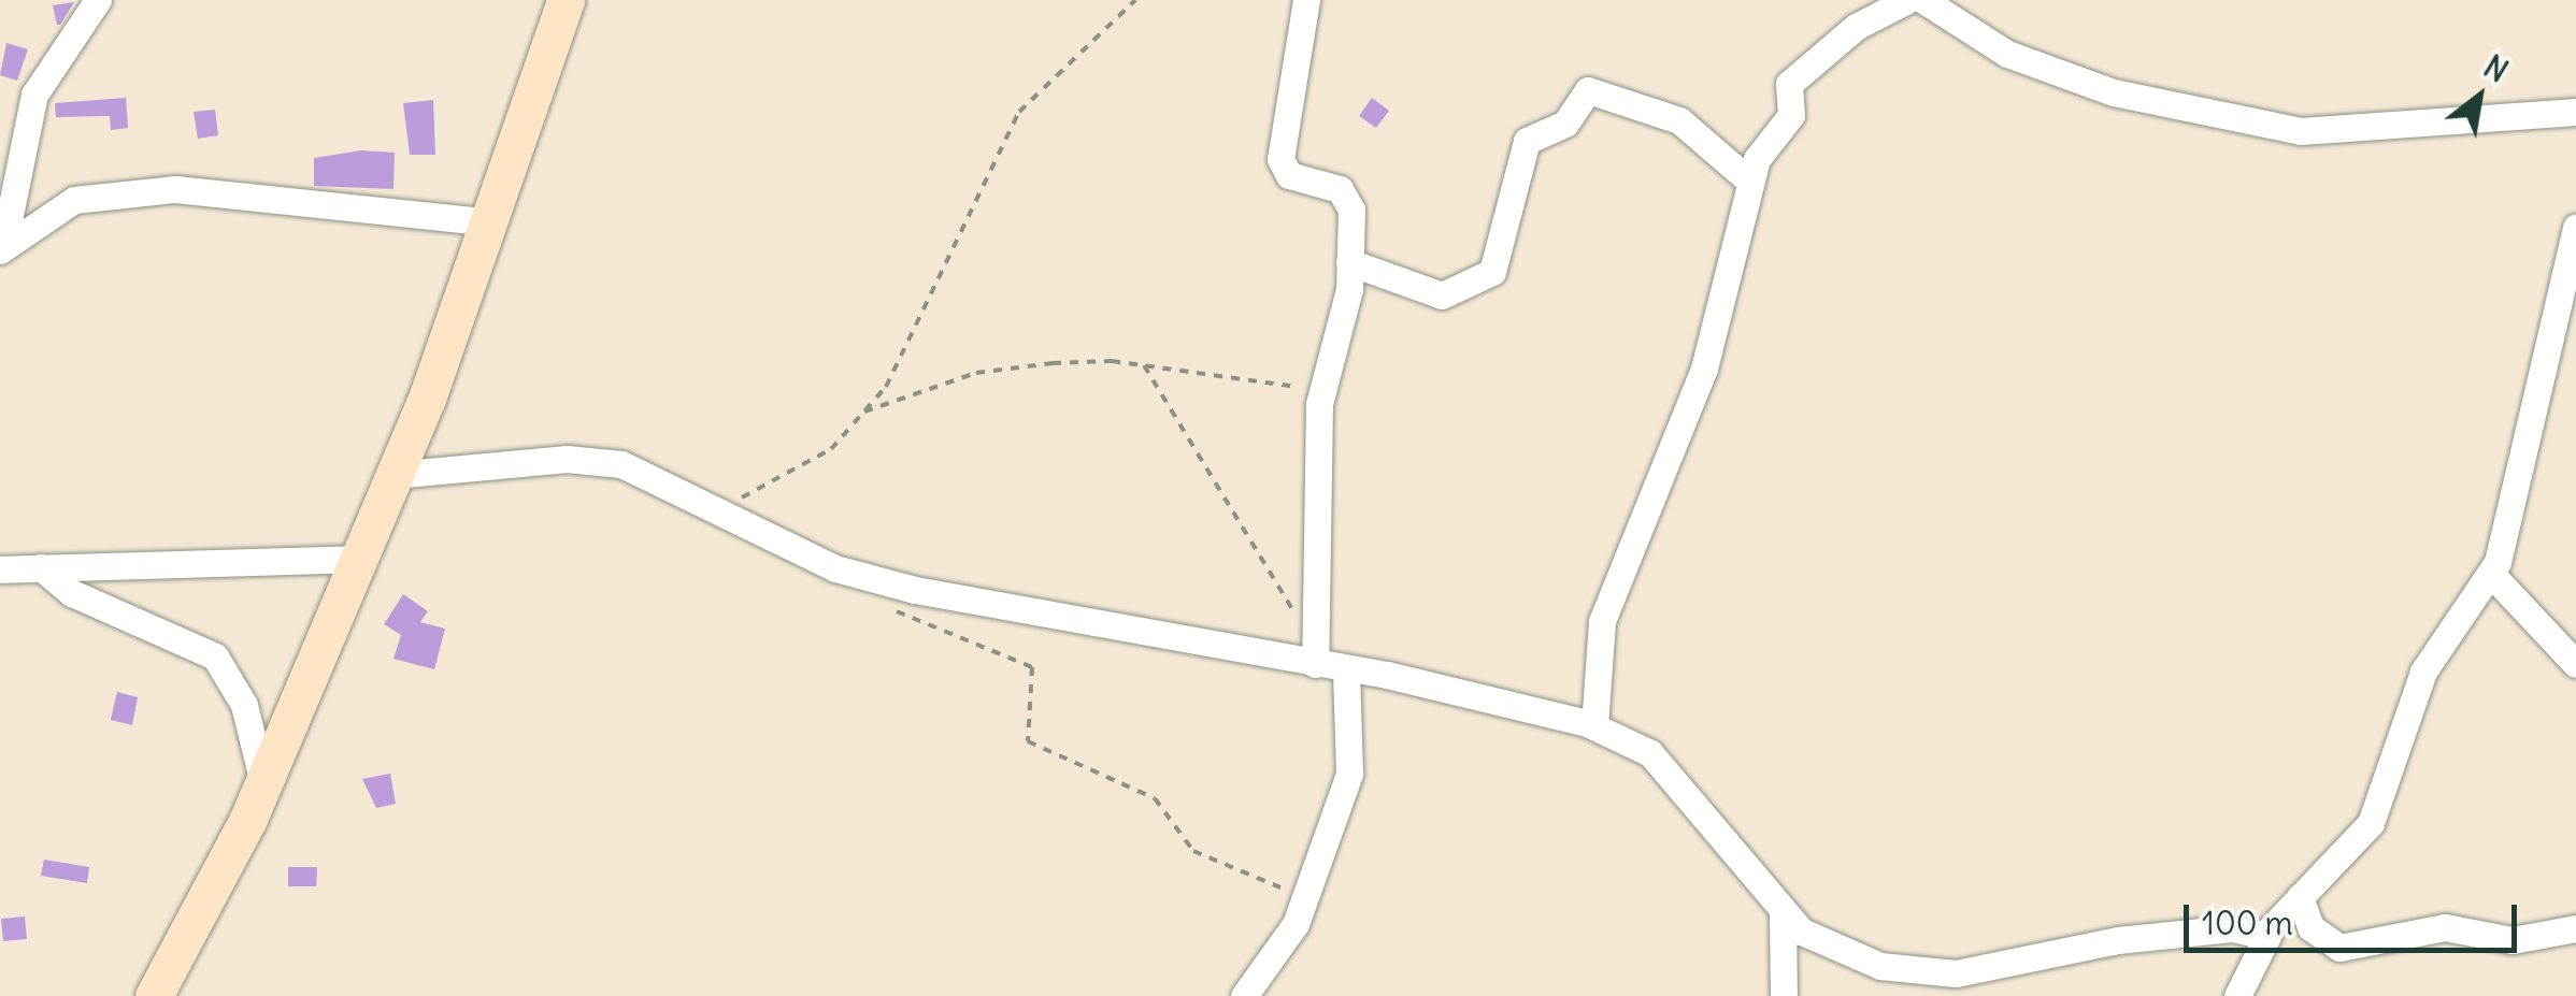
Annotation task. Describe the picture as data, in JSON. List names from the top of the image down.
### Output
{
  "scale_bar": "100 m",
  "north": "top right"
}
